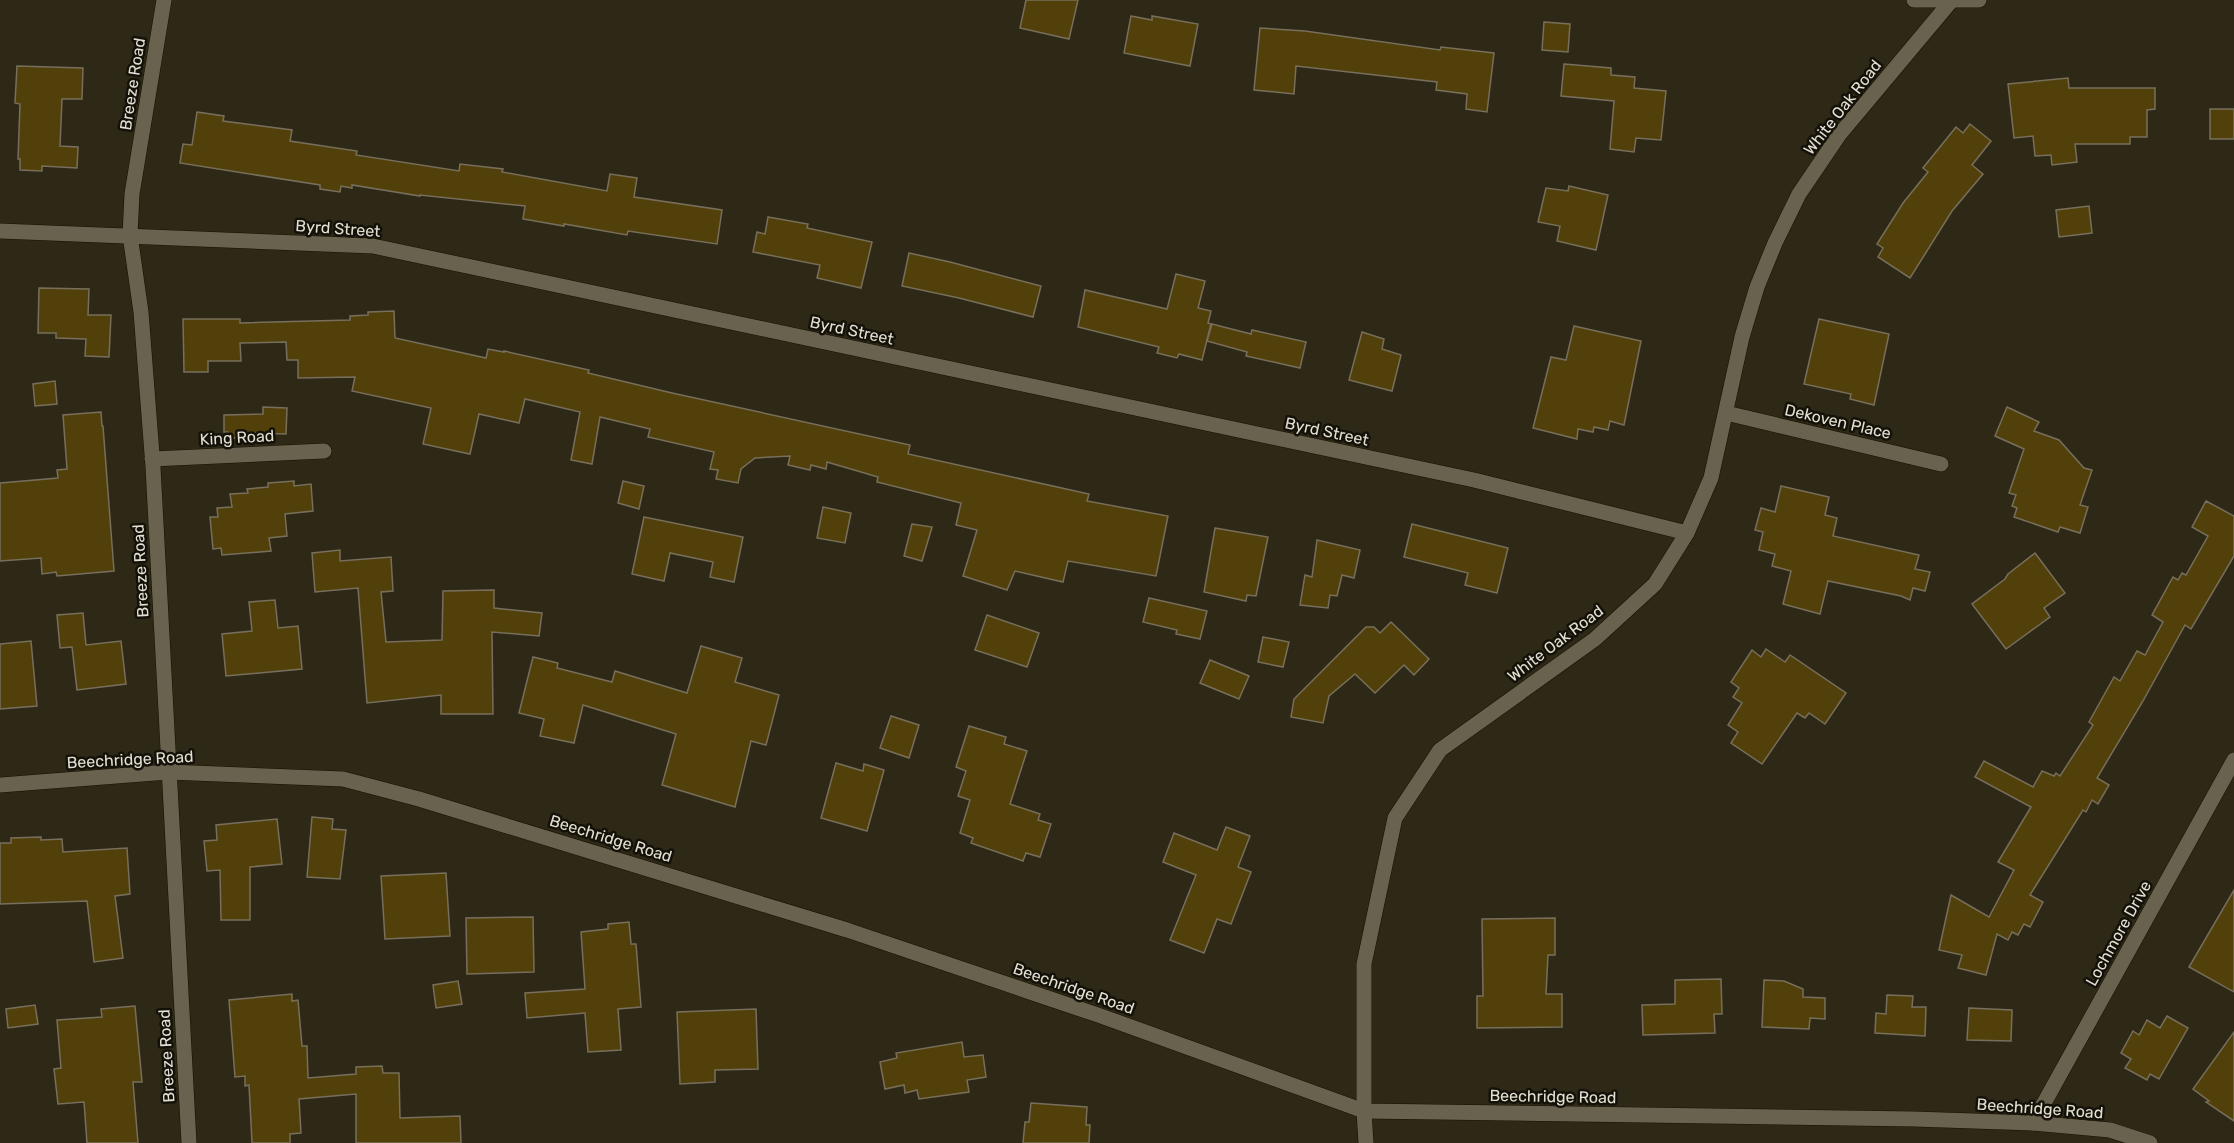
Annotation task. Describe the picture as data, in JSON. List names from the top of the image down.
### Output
{
  "streets": {
    "street": [
      "Breeze Road",
      "White Oak Road",
      "Byrd Street",
      "Dekoven Place",
      "King Road",
      "Beechridge Road",
      "Lochmore Drive"
    ]
  },
  "crossings": [
    ["Breeze Road", "Byrd Street"],
    ["Breeze Road", "King Road"],
    ["Breeze Road", "Beechridge Road"],
    ["White Oak Road", "Byrd Street"],
    ["White Oak Road", "Dekoven Place"],
    ["White Oak Road", "Beechridge Road"],
    ["Beechridge Road", "Lochmore Drive"]
  ]
}
